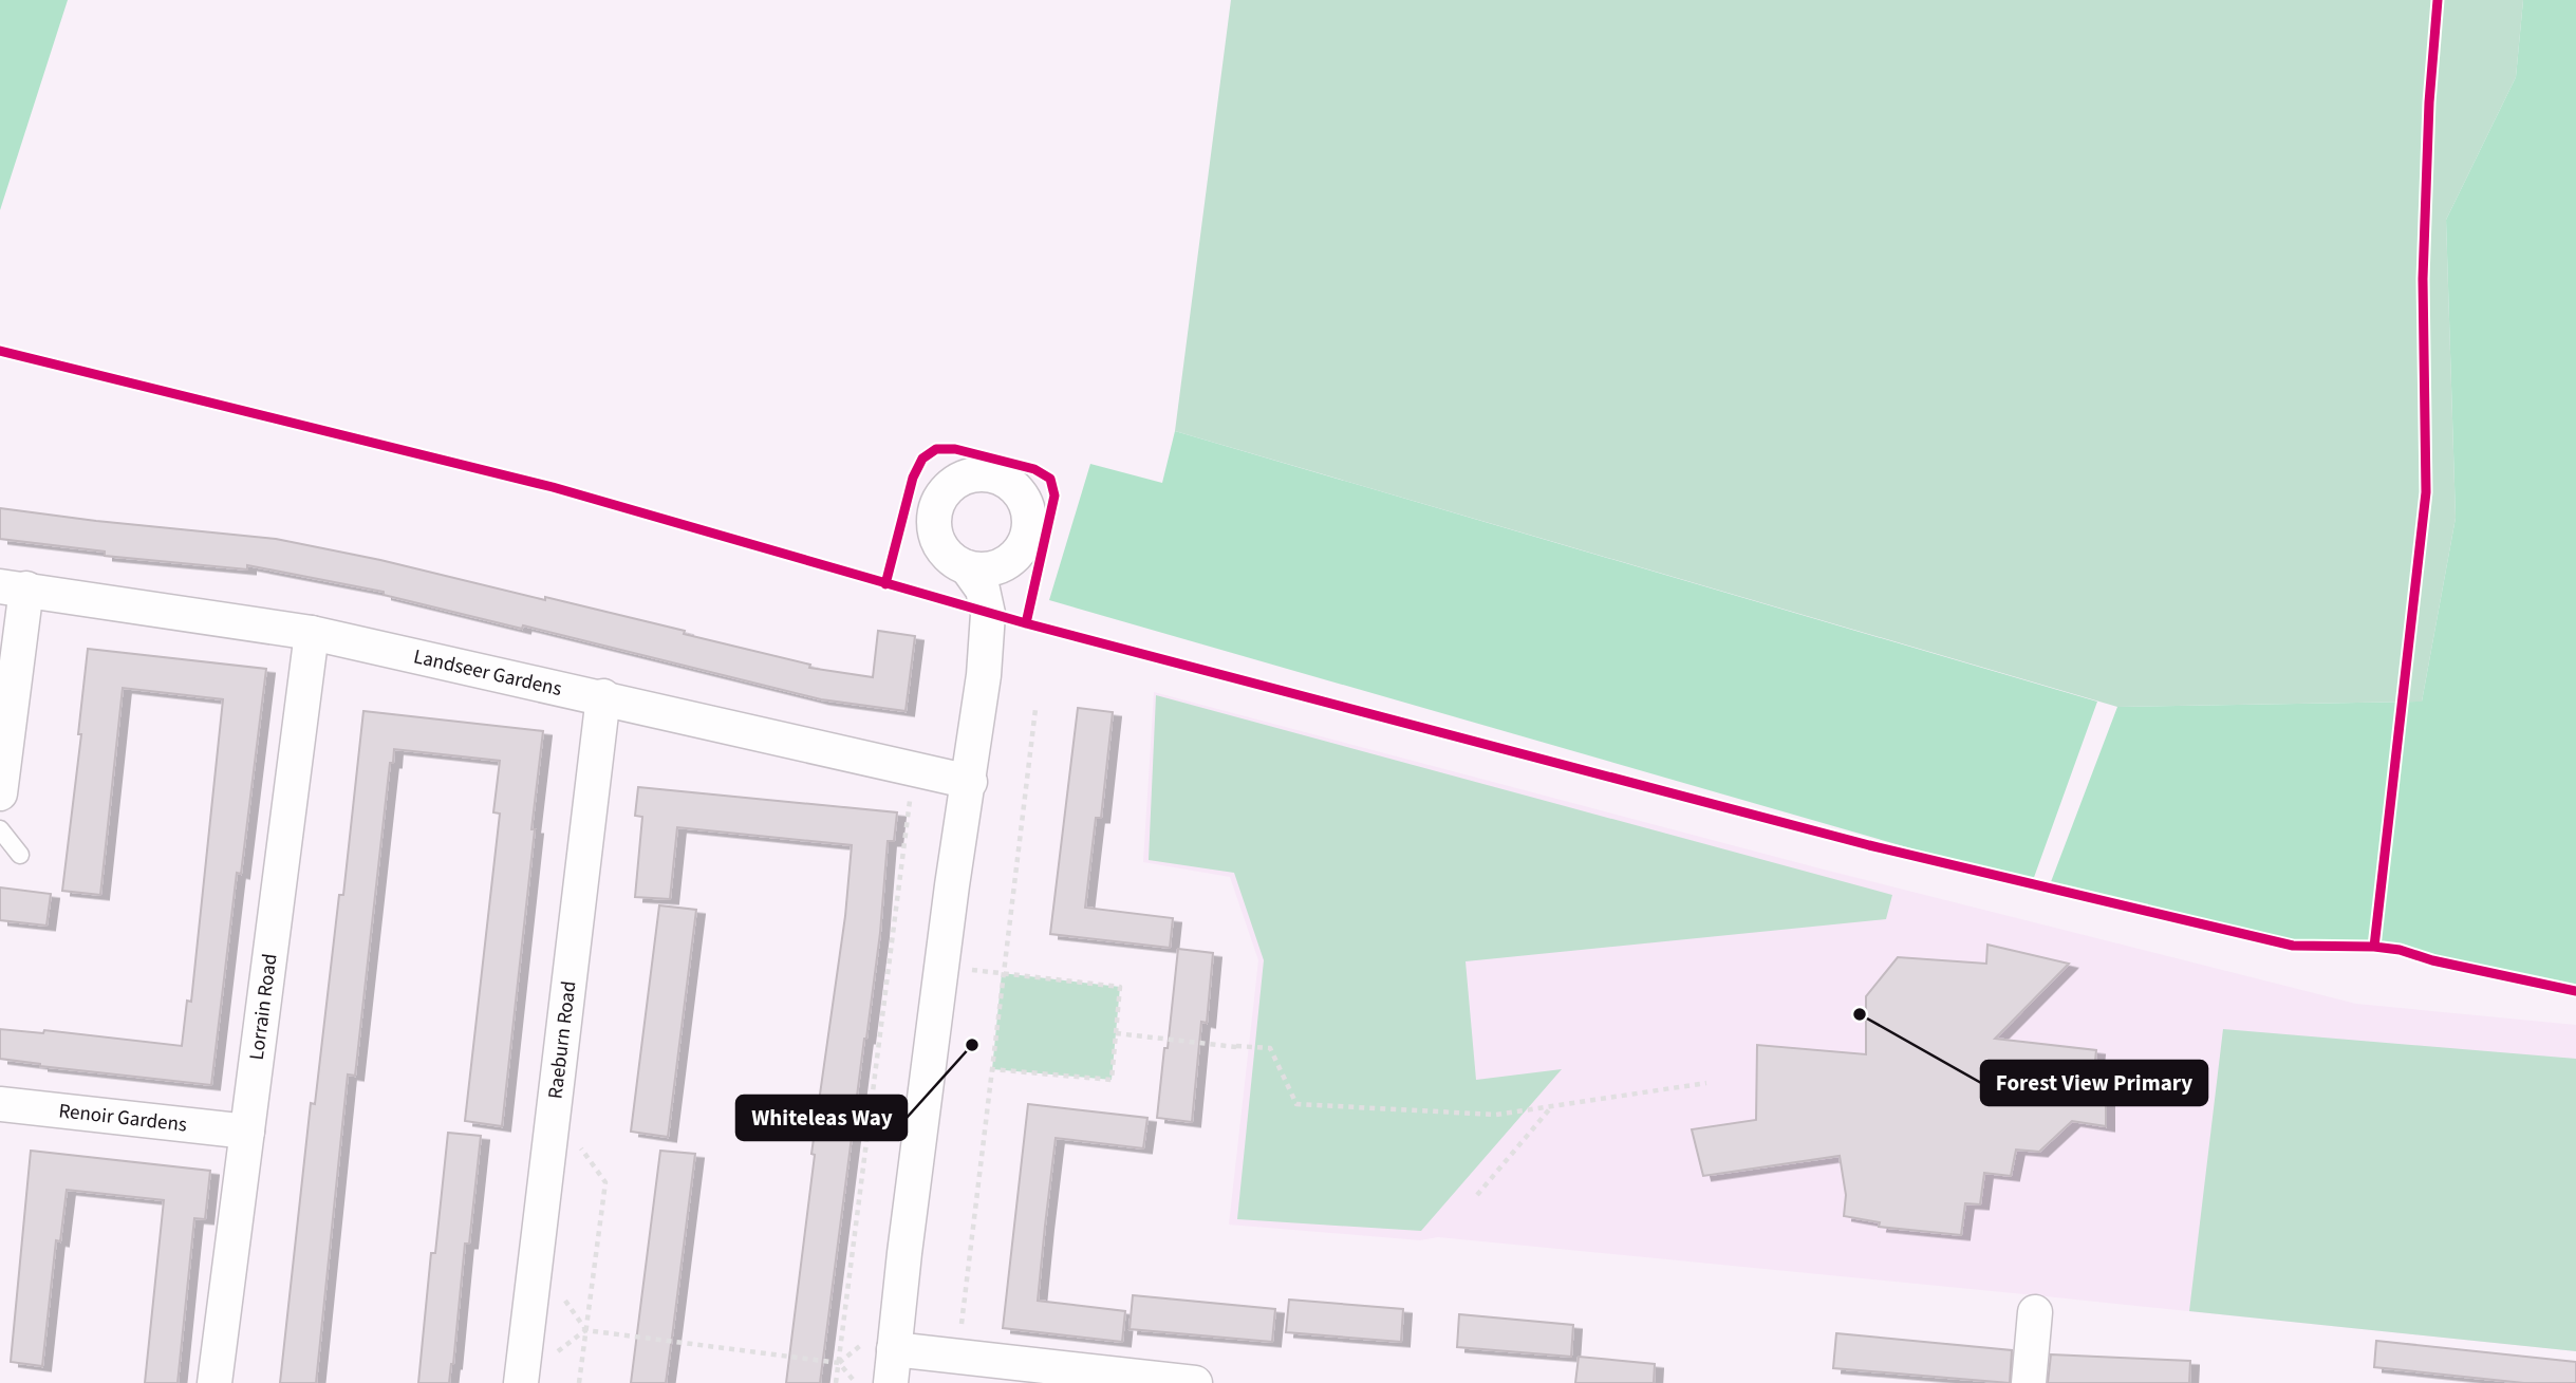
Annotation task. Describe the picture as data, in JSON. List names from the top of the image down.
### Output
{
  "streets": {
    "street": [
      "Landseer Gardens",
      "Lorrain Road",
      "Raeburn Road",
      "Renoir Gardens"
    ]
  },
  "crossings": [
    ["Landseer Gardens", "Lorrain Road"],
    ["Landseer Gardens", "Raeburn Road"],
    ["Lorrain Road", "Renoir Gardens"]
  ],
  "places": ["Forest View Primary", "Whiteleas Way"]
}
